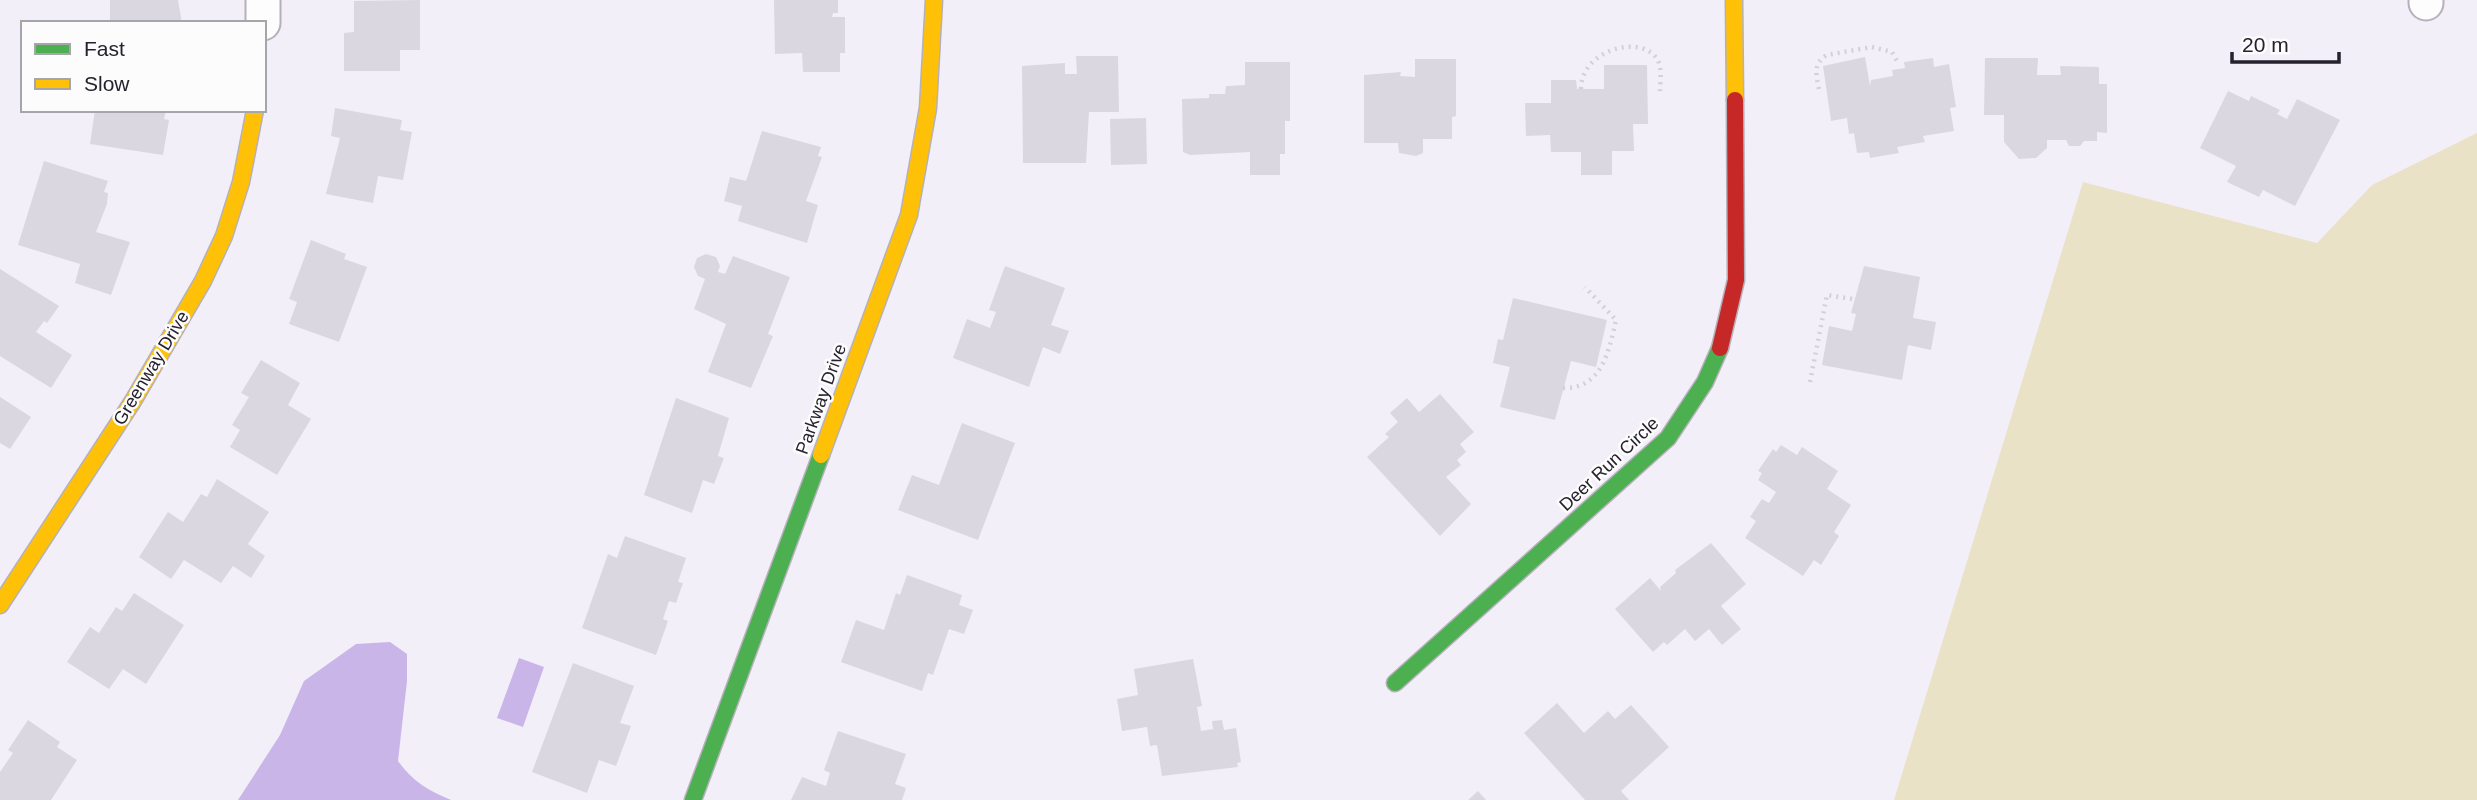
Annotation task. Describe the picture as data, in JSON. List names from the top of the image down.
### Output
{
  "streets": {
    "street": ["Greenway Drive", "Parkway Drive", "Deer Run Circle"]
  },
  "legend": ["Fast", "Slow"],
  "scale_bar": "20 m"
}
